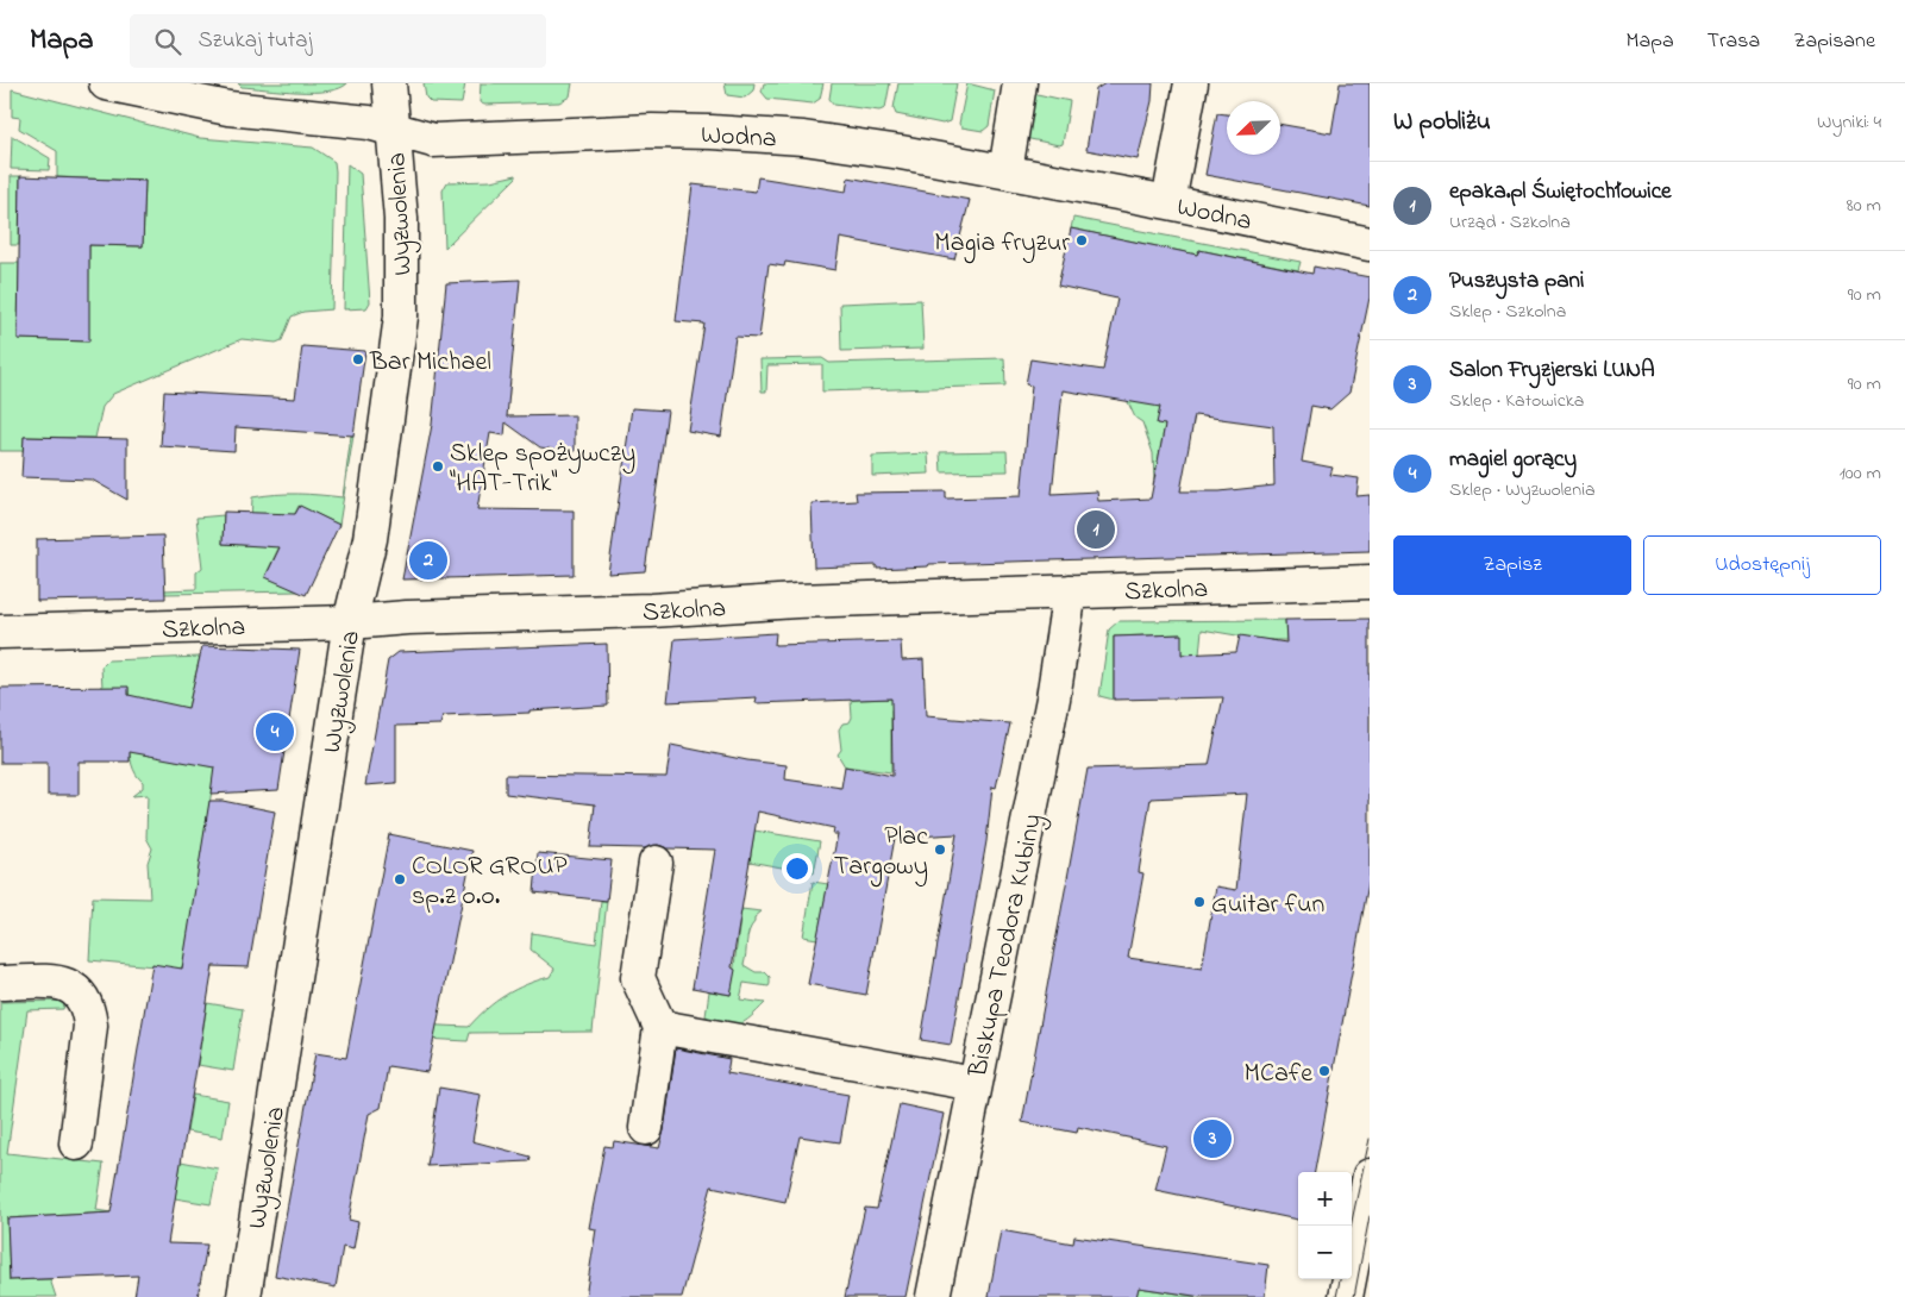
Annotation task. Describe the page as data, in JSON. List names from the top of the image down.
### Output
{
  "streets": {
    "street": [
      "Wodna",
      "Wyzwolenia",
      "Szkolna",
      "Biskupa Teodora Kubiny"
    ]
  },
  "crossings": [
    ["Wodna", "Wyzwolenia"],
    ["Wyzwolenia", "Szkolna"],
    ["Szkolna", "Biskupa Teodora Kubiny"]
  ],
  "places": [
    "Magia fryzur",
    "Bar Michael",
    "Sklep spożywczy \"HAT-Trik\"",
    "Plac Targowy",
    "COLOR GROUP sp.z o.o.",
    "Guitar fun",
    "MCafe"
  ],
  "north": "bottom left",
  "page": {
    "header": "Mapa",
    "search": "Szukaj tutaj",
    "nav": ["Mapa", "Trasa", "Zapisane"],
    "heading": ["W pobliżu", "Wyniki: 4"],
    "list": [
      {
        "mark": "1",
        "name": "epaka.pl Świętochłowice",
        "note": "Urząd · Szkolna",
        "value": "80 m"
      },
      {
        "mark": "2",
        "name": "Puszysta pani",
        "note": "Sklep · Szkolna",
        "value": "90 m"
      },
      {
        "mark": "3",
        "name": "Salon Fryzjerski LUNA",
        "note": "Sklep · Katowicka",
        "value": "90 m"
      },
      {
        "mark": "4",
        "name": "magiel gorący",
        "note": "Sklep · Wyzwolenia",
        "value": "100 m"
      }
    ],
    "pins": [
      "1",
      "2",
      "4",
      "3"
    ],
    "buttons": ["Zapisz", "Udostępnij"],
    "map_buttons": ["+", "−"]
  }
}
